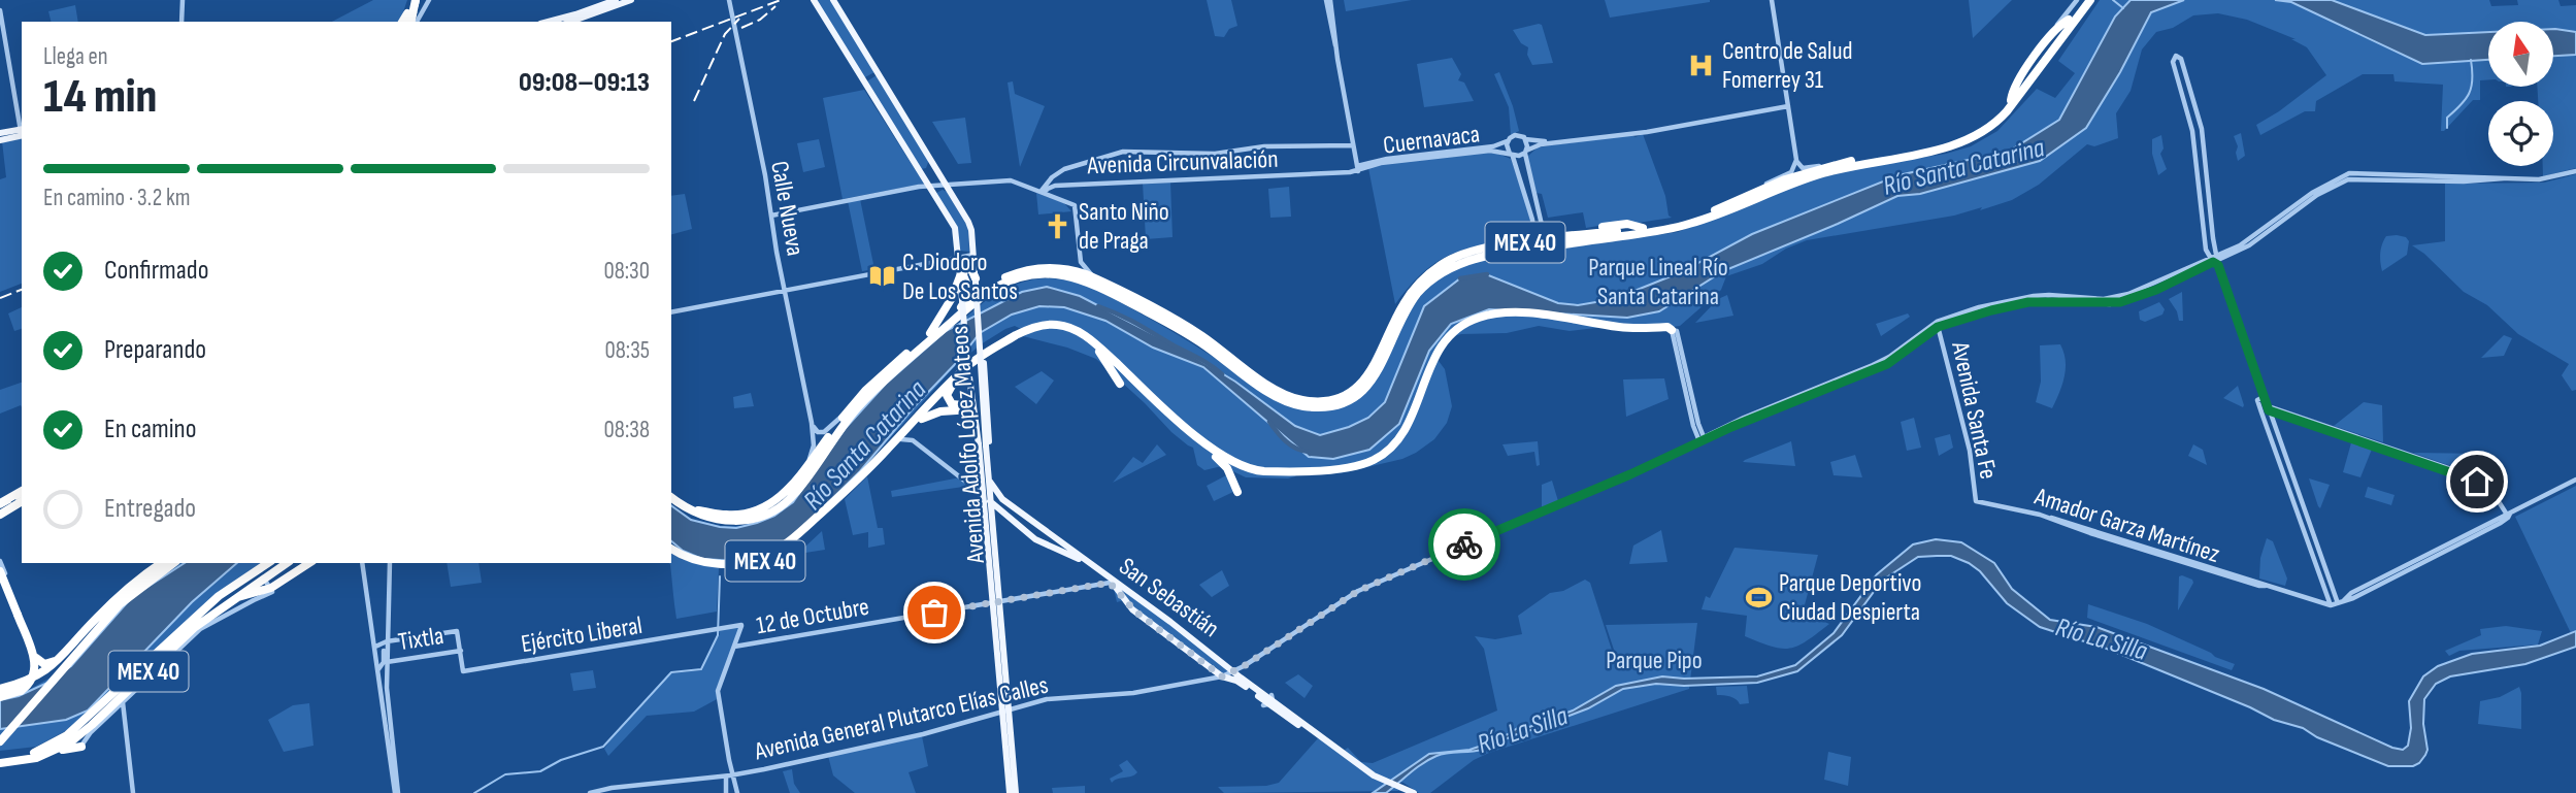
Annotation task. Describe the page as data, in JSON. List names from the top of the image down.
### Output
{
  "streets": {
    "highway": ["MEX 40"],
    "main road": ["Avenida Adolfo López Mateos", "San Sebastián"],
    "street": [
      "Cuernavaca",
      "Avenida Circunvalación",
      "Calle Nueva",
      "Avenida Santa Fe",
      "Amador Garza Martínez",
      "12 de Octubre",
      "Ejército Liberal",
      "Tixtla",
      "Avenida General Plutarco Elías Calles"
    ]
  },
  "crossings": [
    ["Cuernavaca", "Avenida Circunvalación"],
    ["Calle Nueva", "MEX 40"],
    ["Avenida Santa Fe", "Amador Garza Martínez"],
    ["Avenida Adolfo López Mateos", "San Sebastián"],
    ["Avenida Adolfo López Mateos", "12 de Octubre"],
    ["Avenida Adolfo López Mateos", "Avenida General Plutarco Elías Calles"],
    ["San Sebastián", "12 de Octubre"],
    ["San Sebastián", "Avenida General Plutarco Elías Calles"],
    ["12 de Octubre", "Ejército Liberal"],
    ["Ejército Liberal", "Tixtla"]
  ],
  "water": ["Río Santa Catarina", "Río La Silla"],
  "parks": ["Parque Lineal Río Santa Catarina", "Parque Pipo"],
  "places": {
    "hospital": ["Centro de Salud Fomerrey 31"],
    "church": ["Santo Niño de Praga"],
    "library": ["C. Diodoro De Los Santos"],
    "sports": ["Parque Deportivo Ciudad Despierta"]
  },
  "north": "top",
  "page": {
    "heading": ["14 min", "Llega en", "09:08–09:13"],
    "bar": "En camino · 3.2 km",
    "list": [
      ["Confirmado", "08:30"],
      ["Preparando", "08:35"],
      ["En camino", "08:38"],
      "Entregado"
    ]
  }
}
